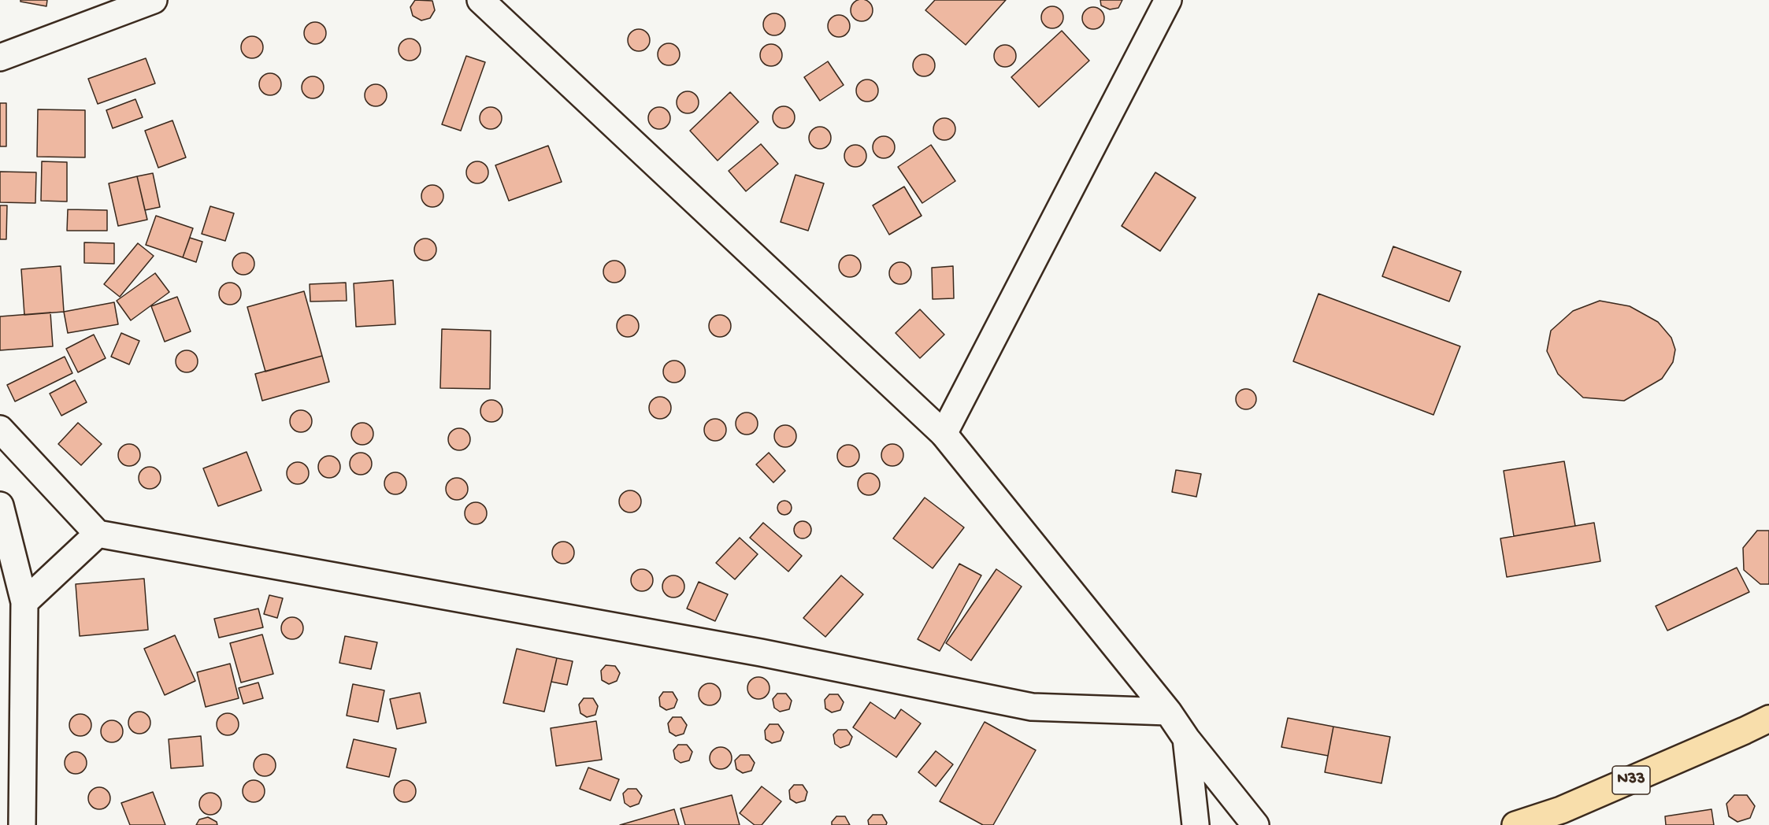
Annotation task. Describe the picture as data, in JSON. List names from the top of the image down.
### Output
{
  "streets": {
    "main road": ["N33"]
  }
}
